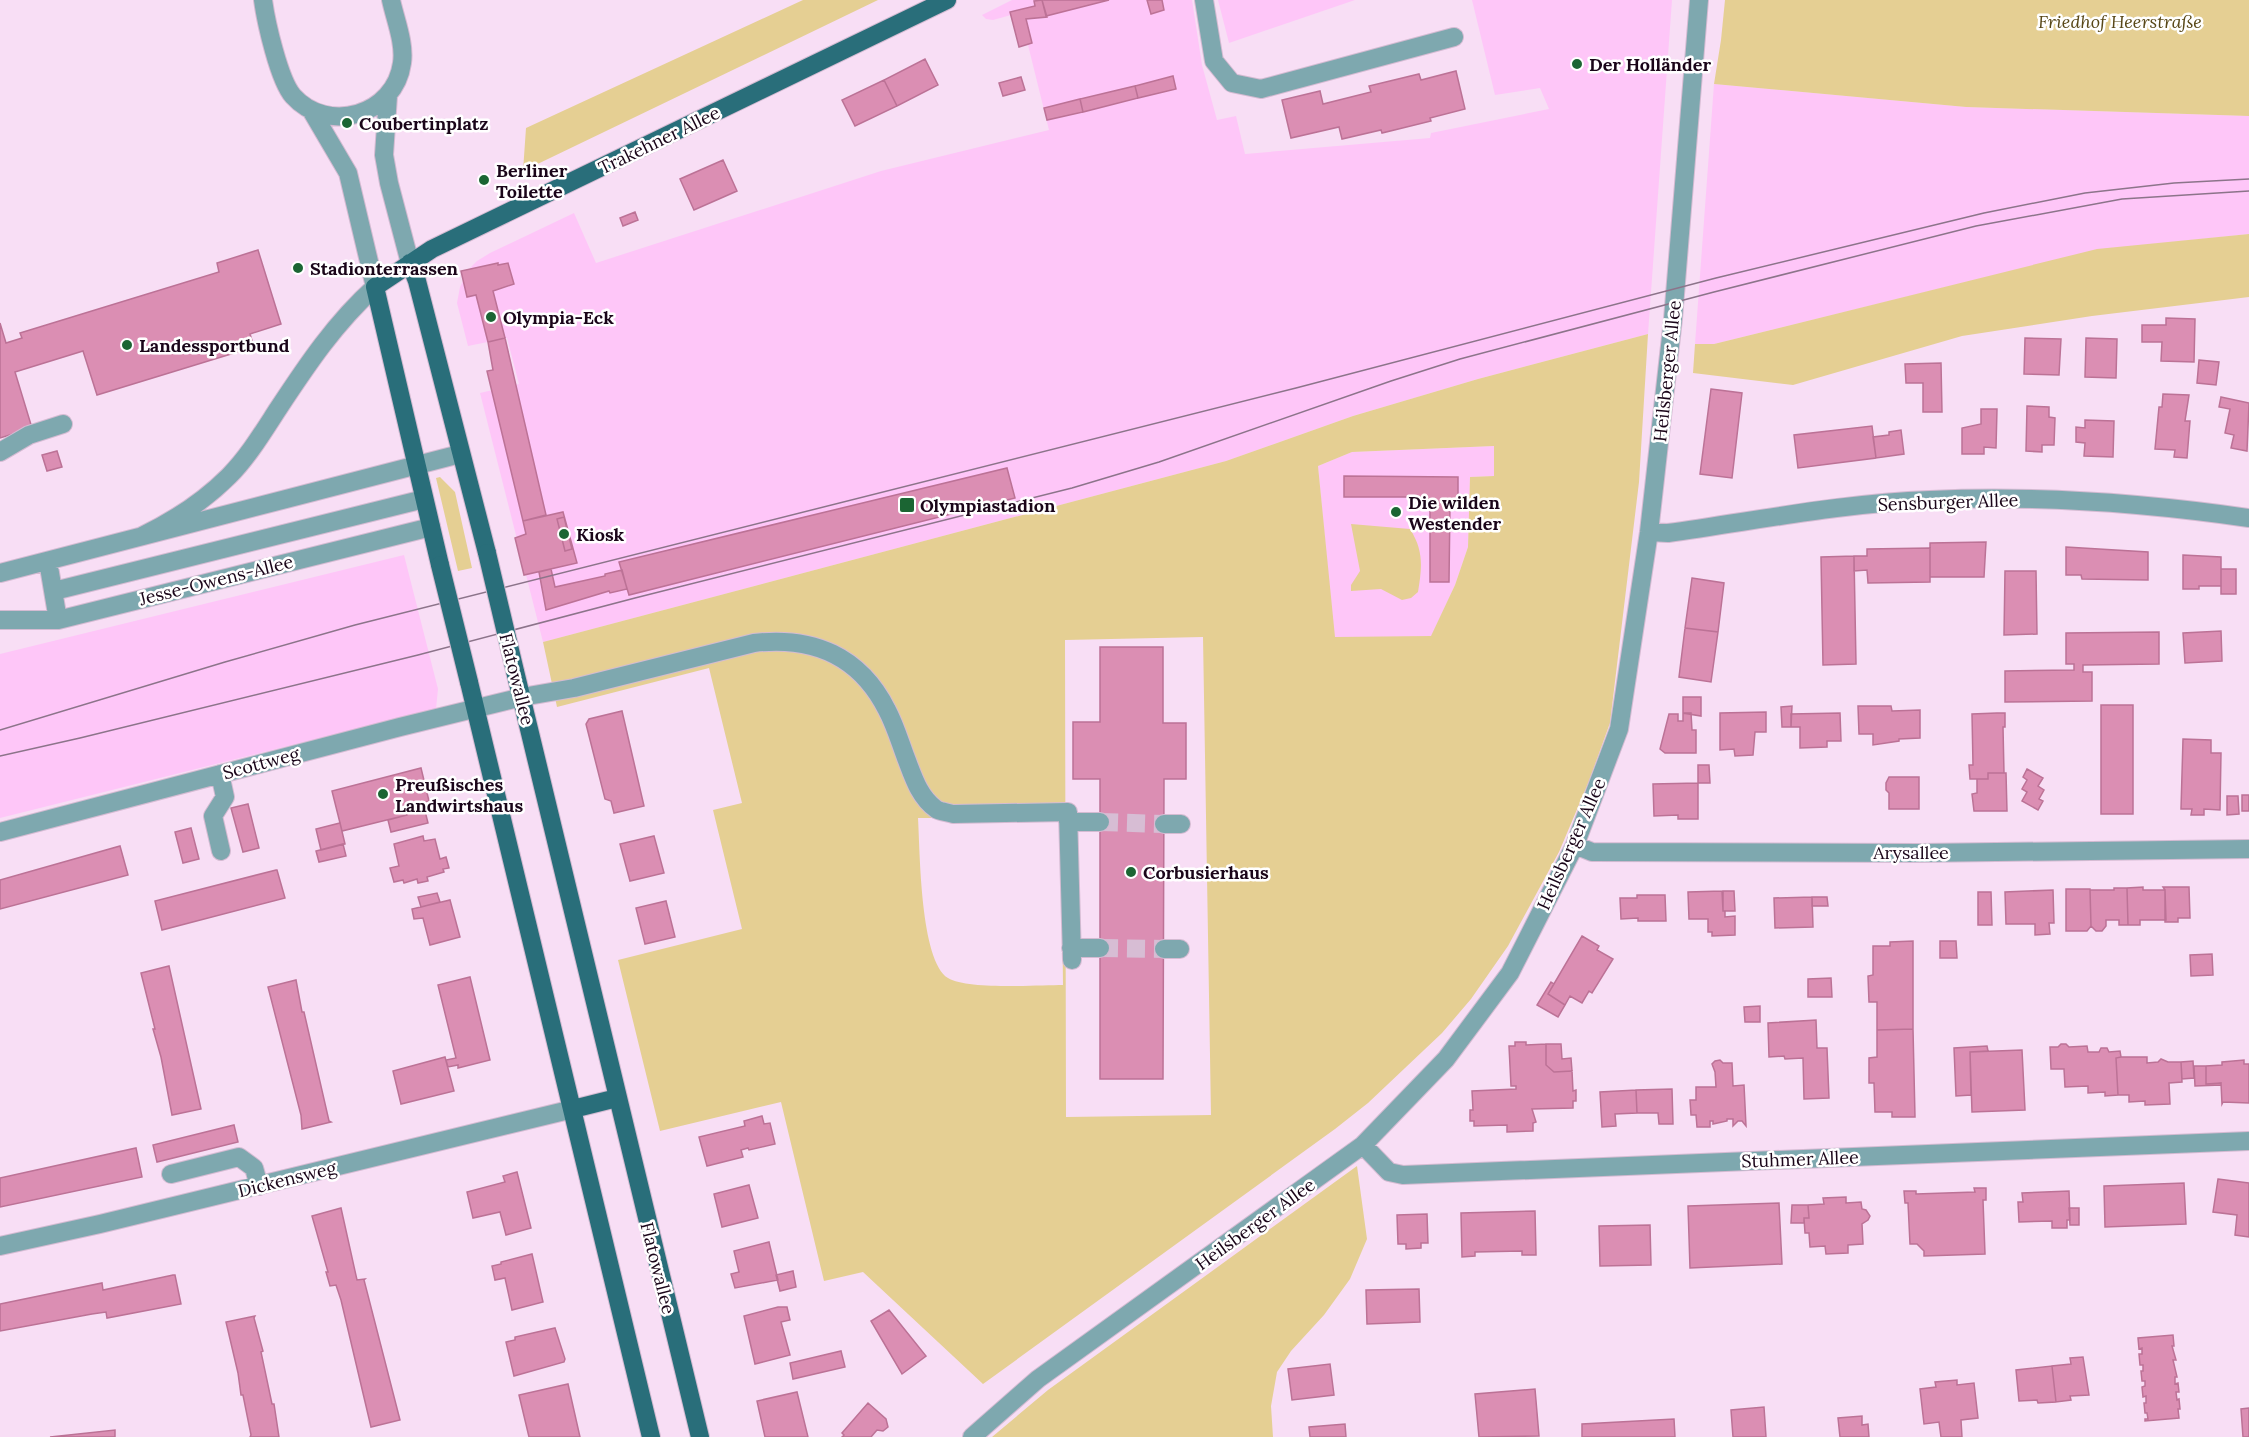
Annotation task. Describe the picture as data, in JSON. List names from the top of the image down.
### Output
{
  "streets": {
    "main road": ["Trakehner Allee", "Flatowallee"],
    "street": [
      "Heilsberger Allee",
      "Sensburger Allee",
      "Jesse-Owens-Allee",
      "Scottweg",
      "Arysallee",
      "Stuhmer Allee",
      "Dickensweg"
    ]
  },
  "crossings": [
    ["Trakehner Allee", "Flatowallee"],
    ["Heilsberger Allee", "Sensburger Allee"],
    ["Heilsberger Allee", "Arysallee"],
    ["Heilsberger Allee", "Stuhmer Allee"],
    ["Flatowallee", "Scottweg"]
  ],
  "parks": ["Friedhof Heerstraße"],
  "places": {
    "other": [
      "Der Holländer",
      "Coubertinplatz",
      "Berliner Toilette",
      "Stadionterrassen",
      "Olympia-Eck",
      "Landessportbund",
      "Die wilden Westender",
      "Kiosk",
      "Preußisches Landwirtshaus",
      "Corbusierhaus"
    ],
    "transit": ["Olympiastadion"]
  }
}
